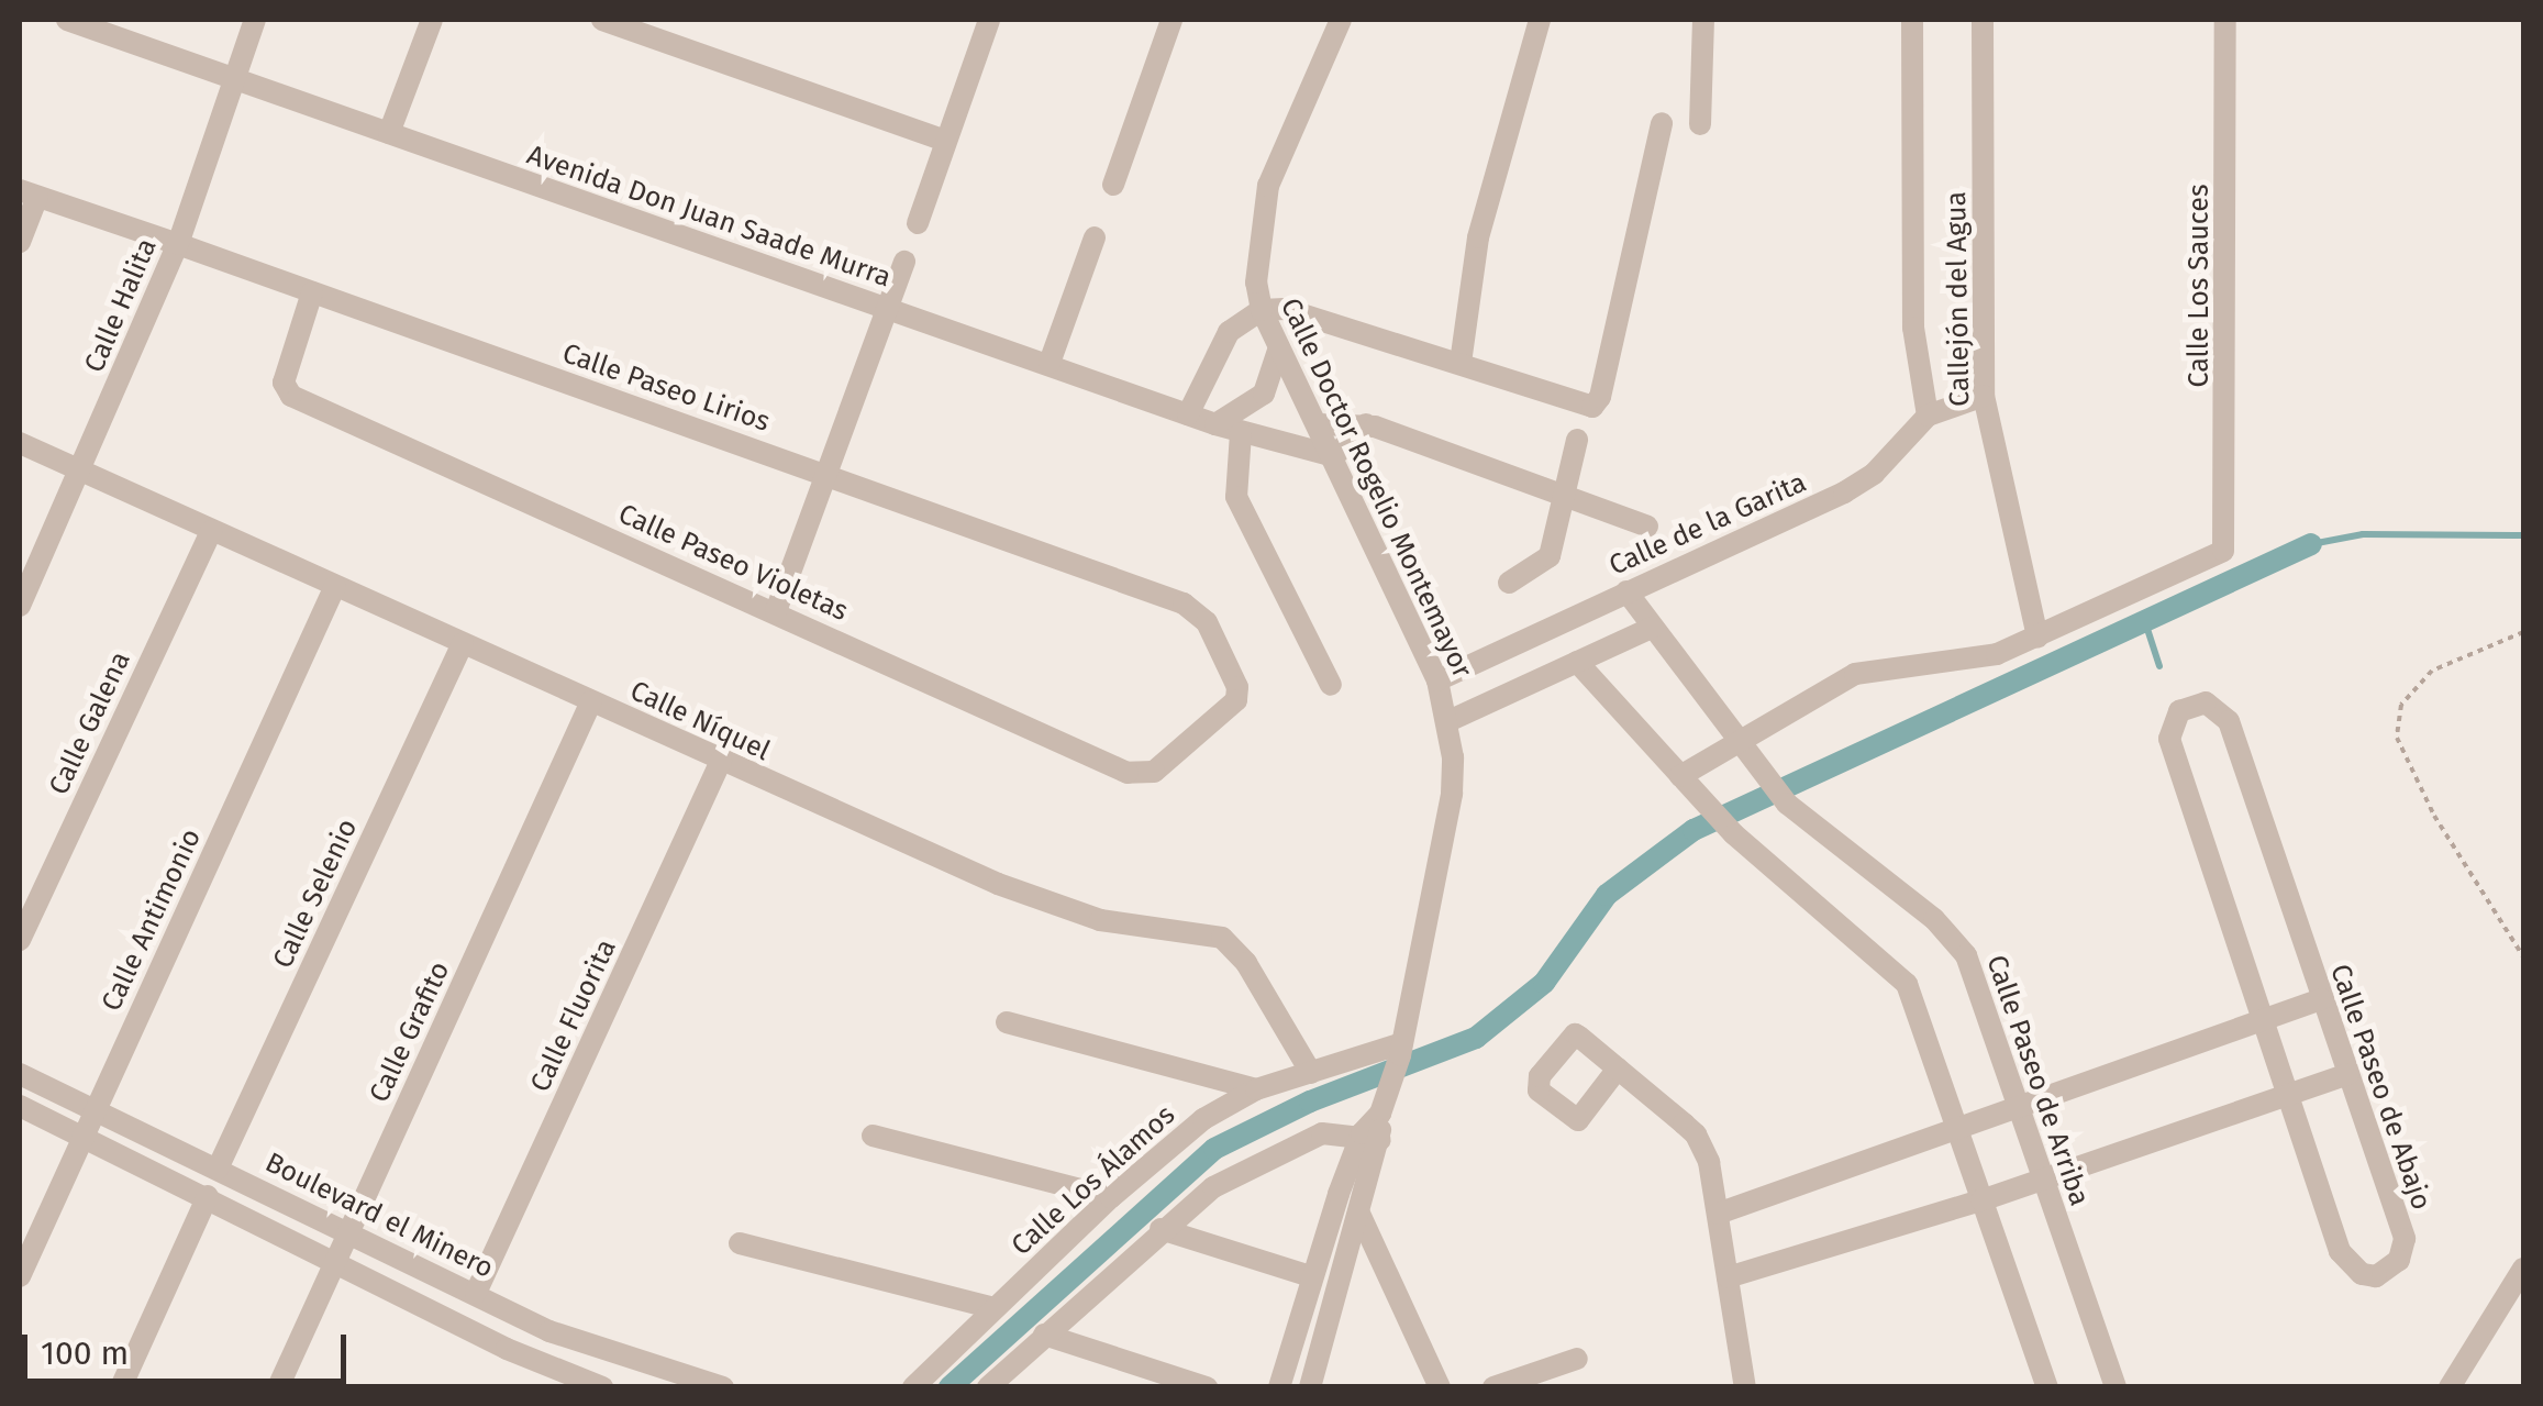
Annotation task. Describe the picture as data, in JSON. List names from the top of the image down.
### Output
{
  "streets": {
    "street": [
      "Avenida Don Juan Saade Murra",
      "Calle Los Sauces",
      "Callejón del Agua",
      "Calle Halita",
      "Calle Paseo Lirios",
      "Calle Doctor Rogelio Montemayor",
      "Calle de la Garita",
      "Calle Paseo Violetas",
      "Calle Níquel",
      "Calle Galena",
      "Calle Selenio",
      "Calle Antimonio",
      "Calle Fluorita",
      "Calle Grafito",
      "Calle Paseo de Arriba",
      "Calle Paseo de Abajo",
      "Calle Los Álamos",
      "Boulevard el Minero"
    ]
  },
  "crossings": [
    ["Avenida Don Juan Saade Murra", "Calle Halita"],
    ["Avenida Don Juan Saade Murra", "Calle Doctor Rogelio Montemayor"],
    ["Calle Los Sauces", "Callejón del Agua"],
    ["Callejón del Agua", "Calle de la Garita"],
    ["Calle Halita", "Calle Paseo Lirios"],
    ["Calle Halita", "Calle Níquel"],
    ["Calle Paseo Lirios", "Calle Paseo Violetas"],
    ["Calle Doctor Rogelio Montemayor", "Calle de la Garita"],
    ["Calle Doctor Rogelio Montemayor", "Calle Los Álamos"],
    ["Calle de la Garita", "Calle Paseo de Arriba"],
    ["Calle Níquel", "Calle Galena"],
    ["Calle Níquel", "Calle Selenio"],
    ["Calle Níquel", "Calle Antimonio"],
    ["Calle Níquel", "Calle Fluorita"],
    ["Calle Níquel", "Calle Grafito"],
    ["Calle Níquel", "Calle Los Álamos"],
    ["Calle Selenio", "Boulevard el Minero"],
    ["Calle Antimonio", "Boulevard el Minero"],
    ["Calle Fluorita", "Boulevard el Minero"],
    ["Calle Grafito", "Boulevard el Minero"]
  ],
  "scale_bar": "100 m"
}
